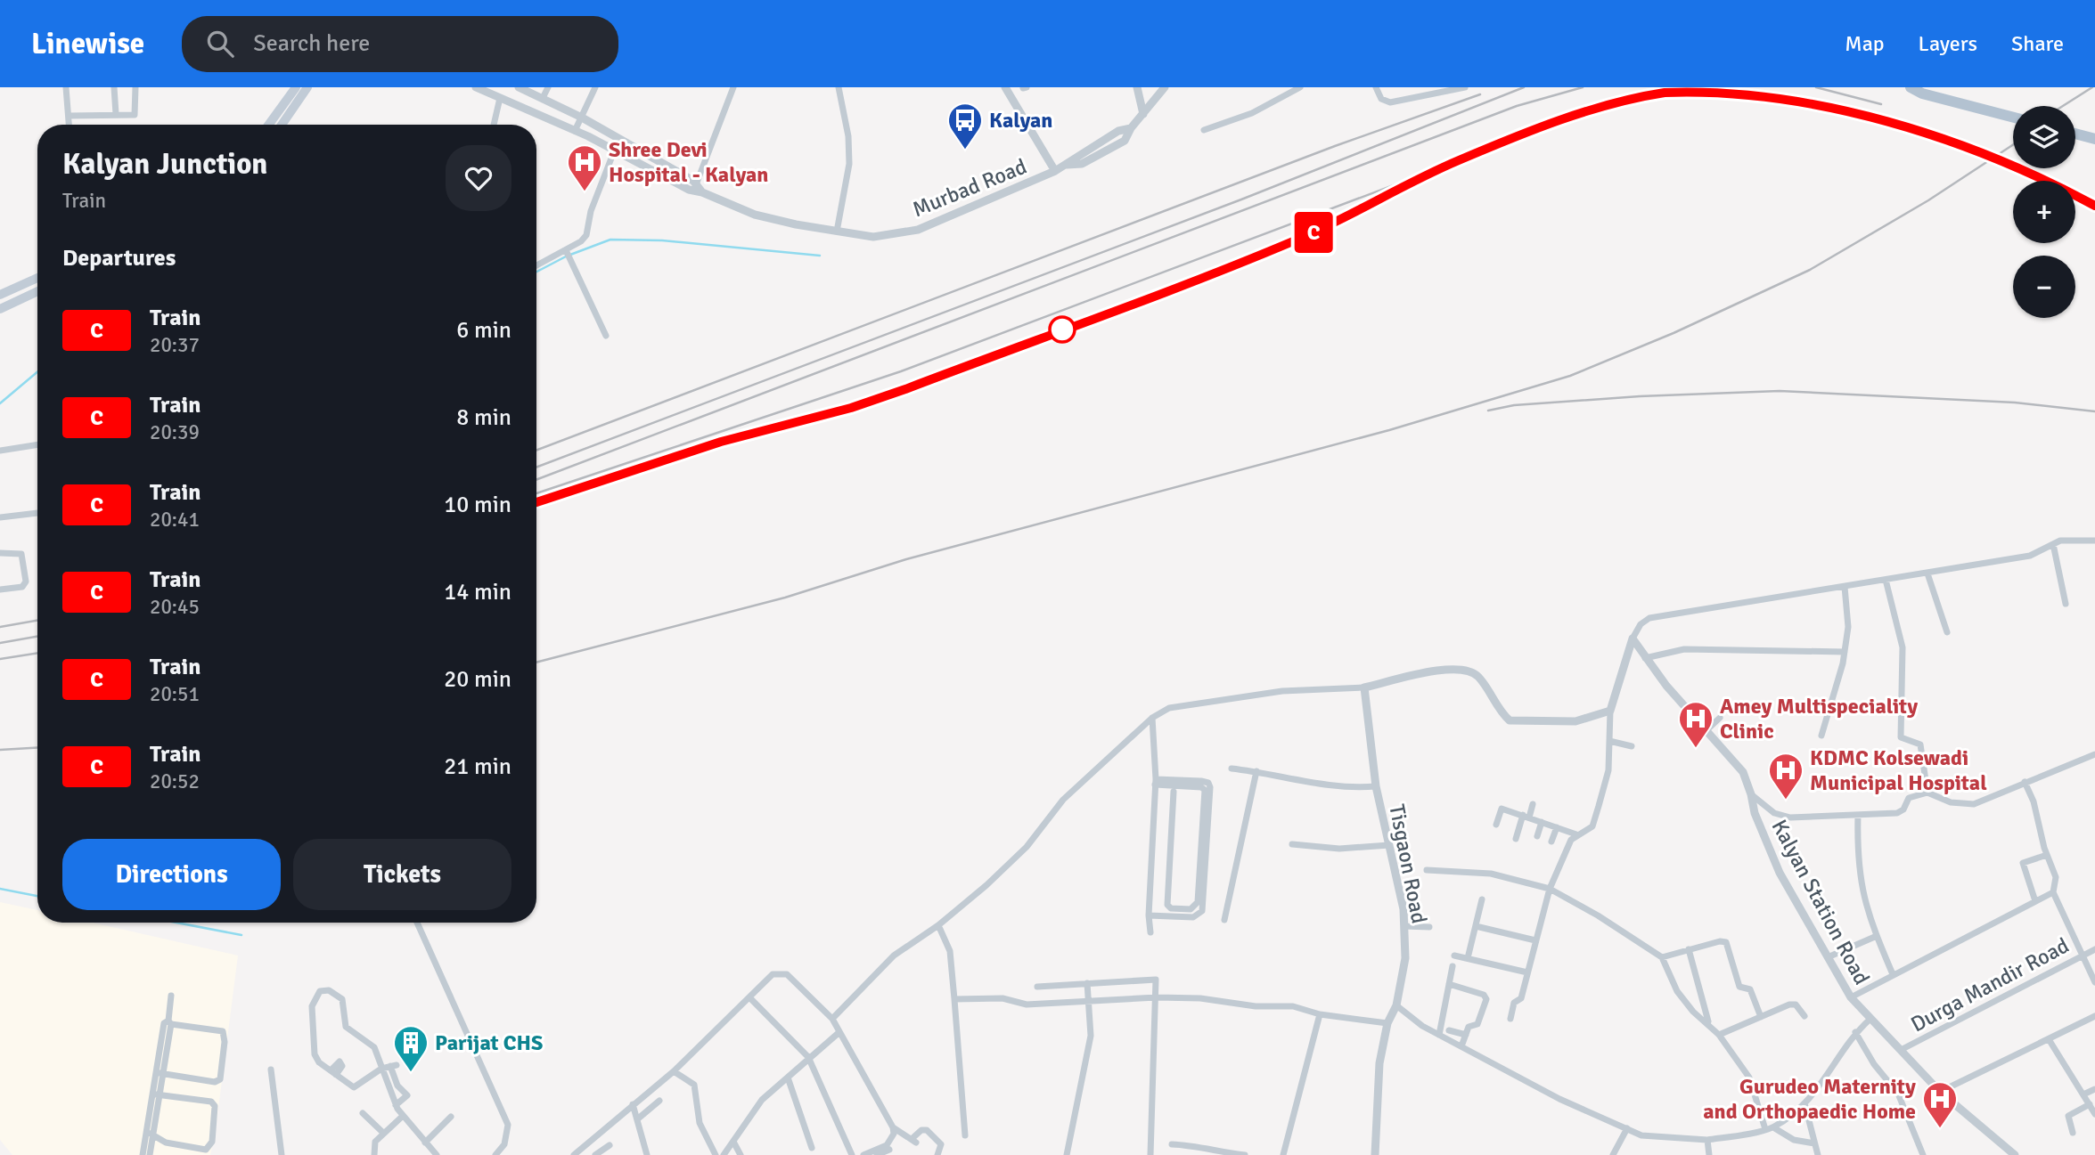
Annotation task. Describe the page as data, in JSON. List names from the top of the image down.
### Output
{
  "streets": {
    "street": [
      "Murbad Road",
      "Tisgaon Road",
      "Kalyan Station Road",
      "Durga Mandir Road"
    ]
  },
  "crossings": [
    ["Kalyan Station Road", "Durga Mandir Road"]
  ],
  "places": {
    "bus stop": ["Kalyan"],
    "hospital": [
      "Shree Devi Hospital - Kalyan",
      "Amey Multispeciality Clinic",
      "KDMC Kolsewadi Municipal Hospital",
      "Gurudeo Maternity and Orthopaedic Home"
    ],
    "building": ["Parijat CHS"]
  },
  "page": {
    "header": "Linewise",
    "search": "Search here",
    "nav": ["Map", "Layers", "Share"],
    "on_map": "C",
    "map_buttons": ["+", "−"],
    "heading": [
      ["Kalyan Junction", "Train"],
      "Departures"
    ],
    "list": [
      {
        "mark": "C",
        "name": "Train",
        "note": "20:37",
        "value": "6 min"
      },
      {
        "mark": "C",
        "name": "Train",
        "note": "20:39",
        "value": "8 min"
      },
      {
        "mark": "C",
        "name": "Train",
        "note": "20:41",
        "value": "10 min"
      },
      {
        "mark": "C",
        "name": "Train",
        "note": "20:45",
        "value": "14 min"
      },
      {
        "mark": "C",
        "name": "Train",
        "note": "20:51",
        "value": "20 min"
      },
      {
        "mark": "C",
        "name": "Train",
        "note": "20:52",
        "value": "21 min"
      }
    ],
    "buttons": ["Directions", "Tickets"]
  }
}
